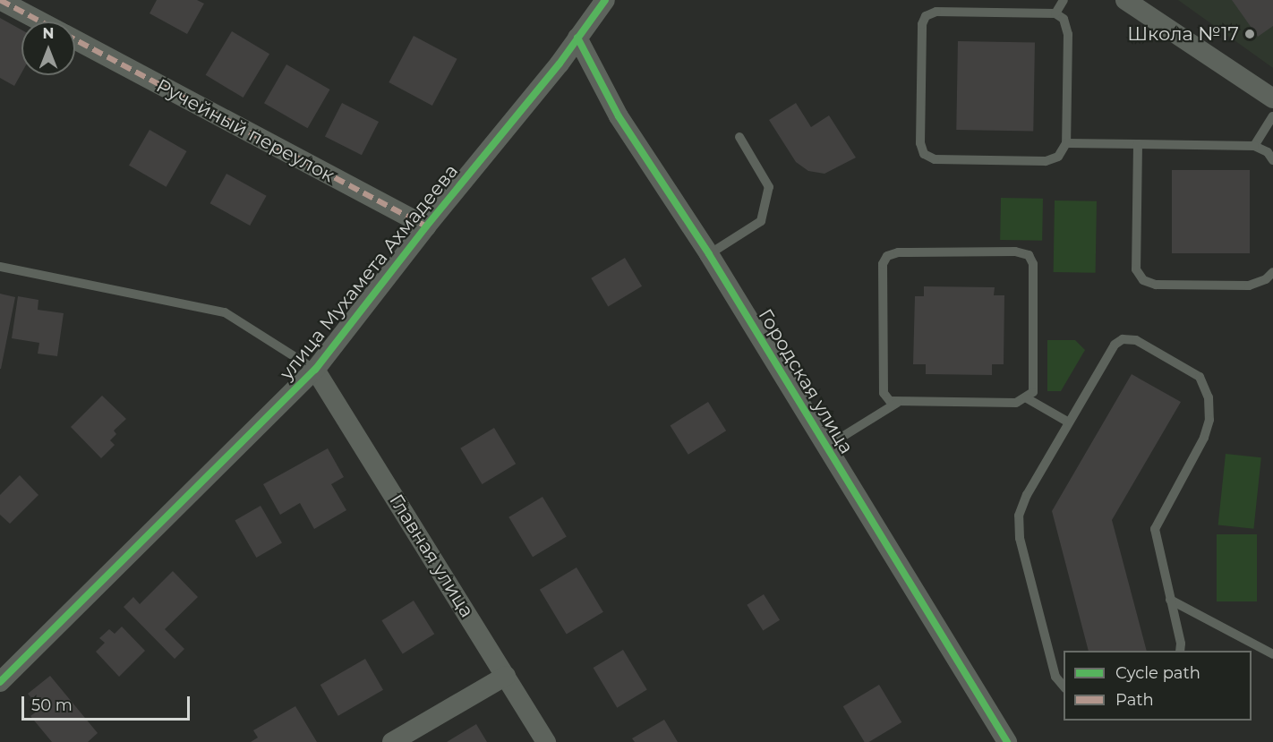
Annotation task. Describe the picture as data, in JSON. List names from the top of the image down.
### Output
{
  "streets": {
    "street": [
      "Ручейный переулок",
      "улица Мухамета Ахмадеева",
      "Городская улица",
      "Главная улица"
    ]
  },
  "crossings": [
    ["Ручейный переулок", "улица Мухамета Ахмадеева"],
    ["улица Мухамета Ахмадеева", "Городская улица"],
    ["улица Мухамета Ахмадеева", "Главная улица"]
  ],
  "places": ["Школа №17"],
  "legend": ["Cycle path", "Path"],
  "scale_bar": "50 m",
  "north": "top"
}
